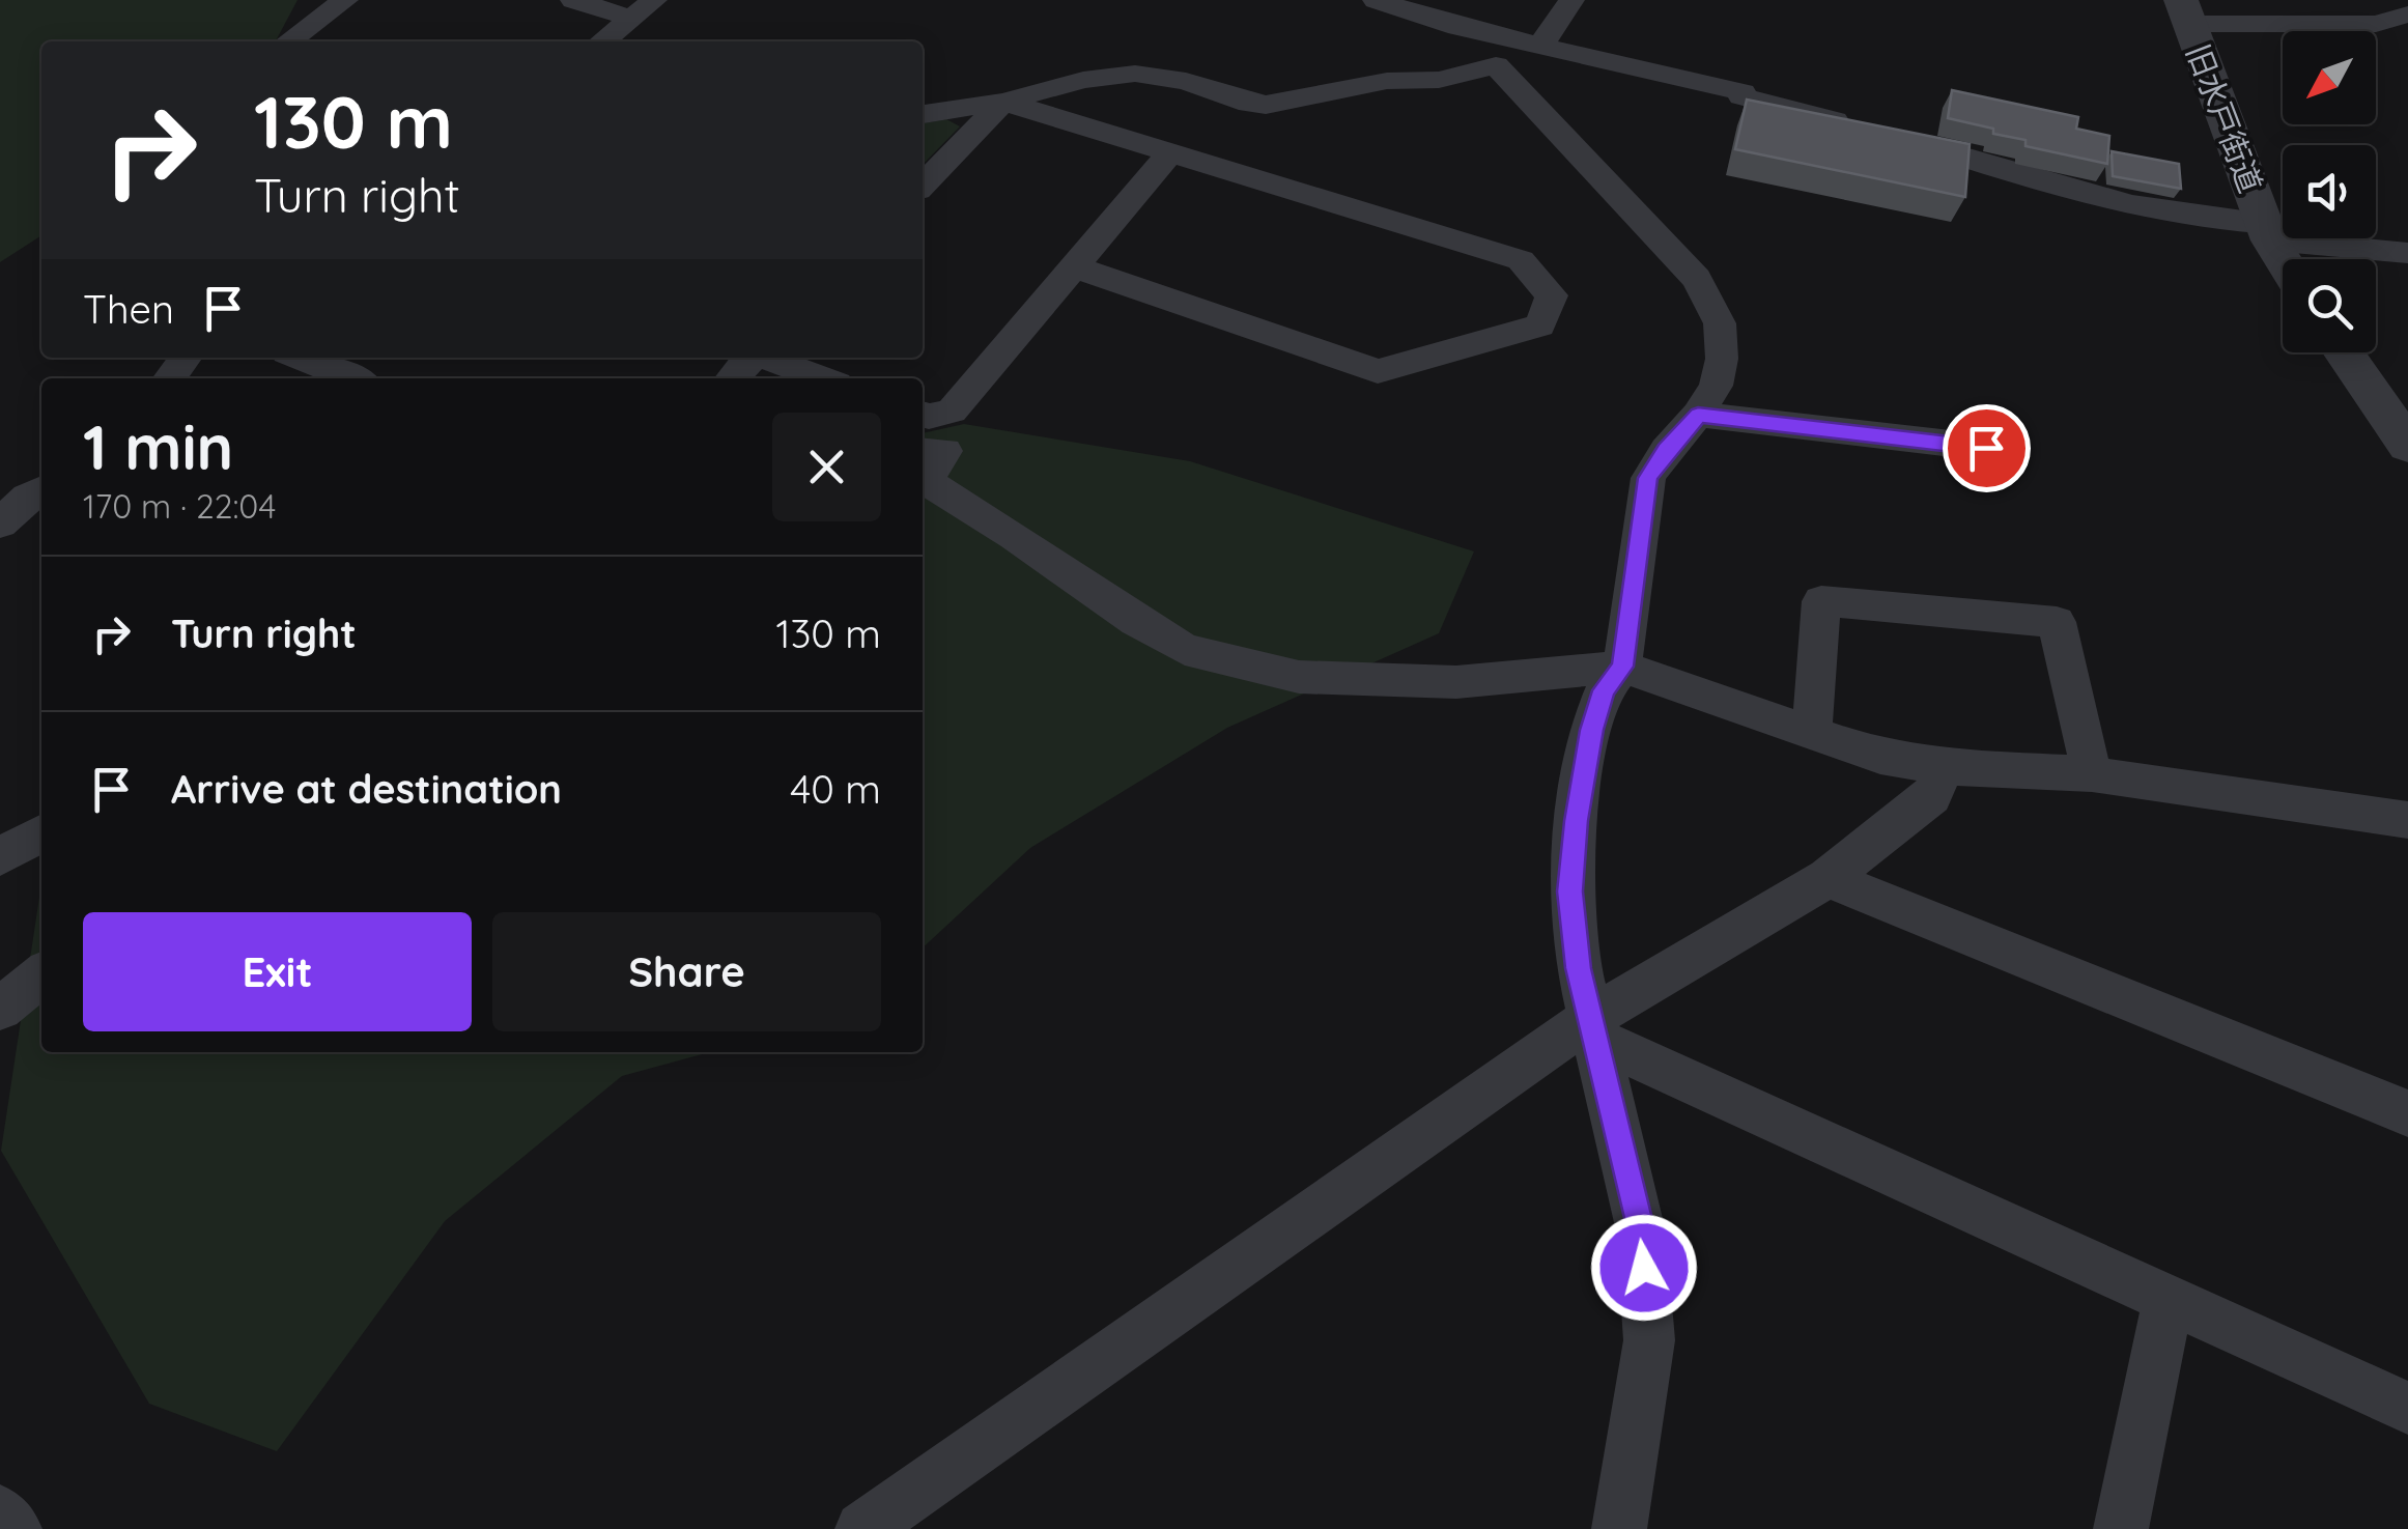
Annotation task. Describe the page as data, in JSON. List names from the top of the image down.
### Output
{
  "streets": {
    "street": ["旧水戸街道"]
  },
  "north": "bottom left",
  "page": {
    "turn": ["130 m", "Turn right"],
    "then": "Then",
    "heading": ["1 min", "170 m · 22:04"],
    "list": [
      {
        "name": "Turn right",
        "value": "130 m"
      },
      {
        "name": "Arrive at destination",
        "value": "40 m"
      }
    ],
    "buttons": ["Exit", "Share"]
  }
}
